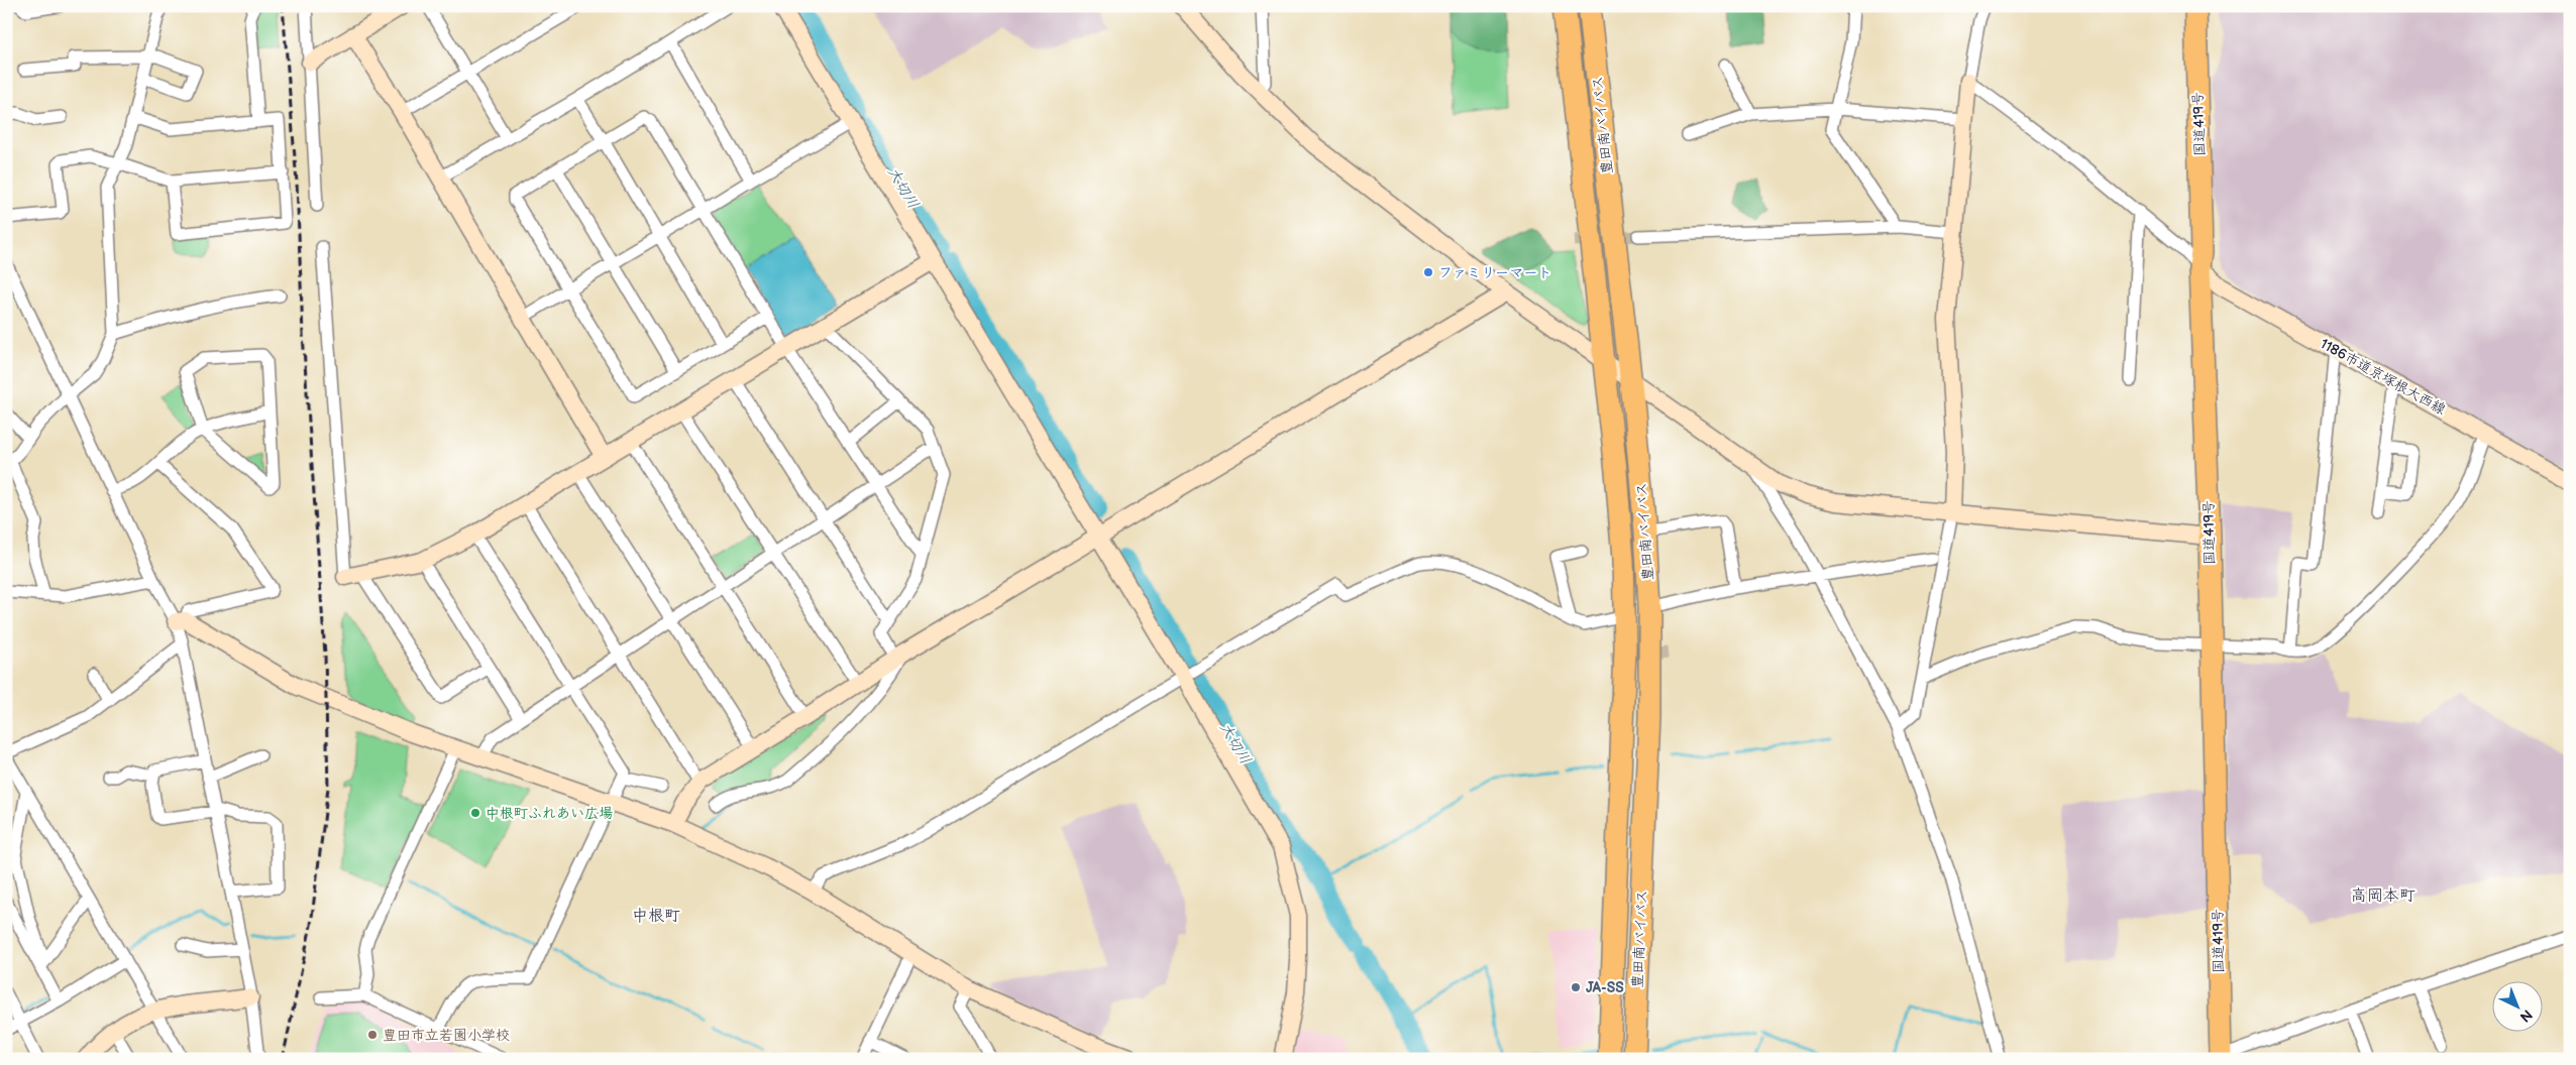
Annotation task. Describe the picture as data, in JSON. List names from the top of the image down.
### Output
{
  "streets": {
    "highway": ["国道419号", "豊田南バイパス"],
    "street": ["1186市道京塚根大西線"]
  },
  "crossings": [
    ["国道419号", "1186市道京塚根大西線"]
  ],
  "districts": ["高岡本町", "中根町"],
  "water": ["大切川"],
  "places": [
    "ファミリーマート",
    "中根町ふれあい広場",
    "JA-SS",
    "豊田市立若園小学校"
  ],
  "north": "bottom right"
}
